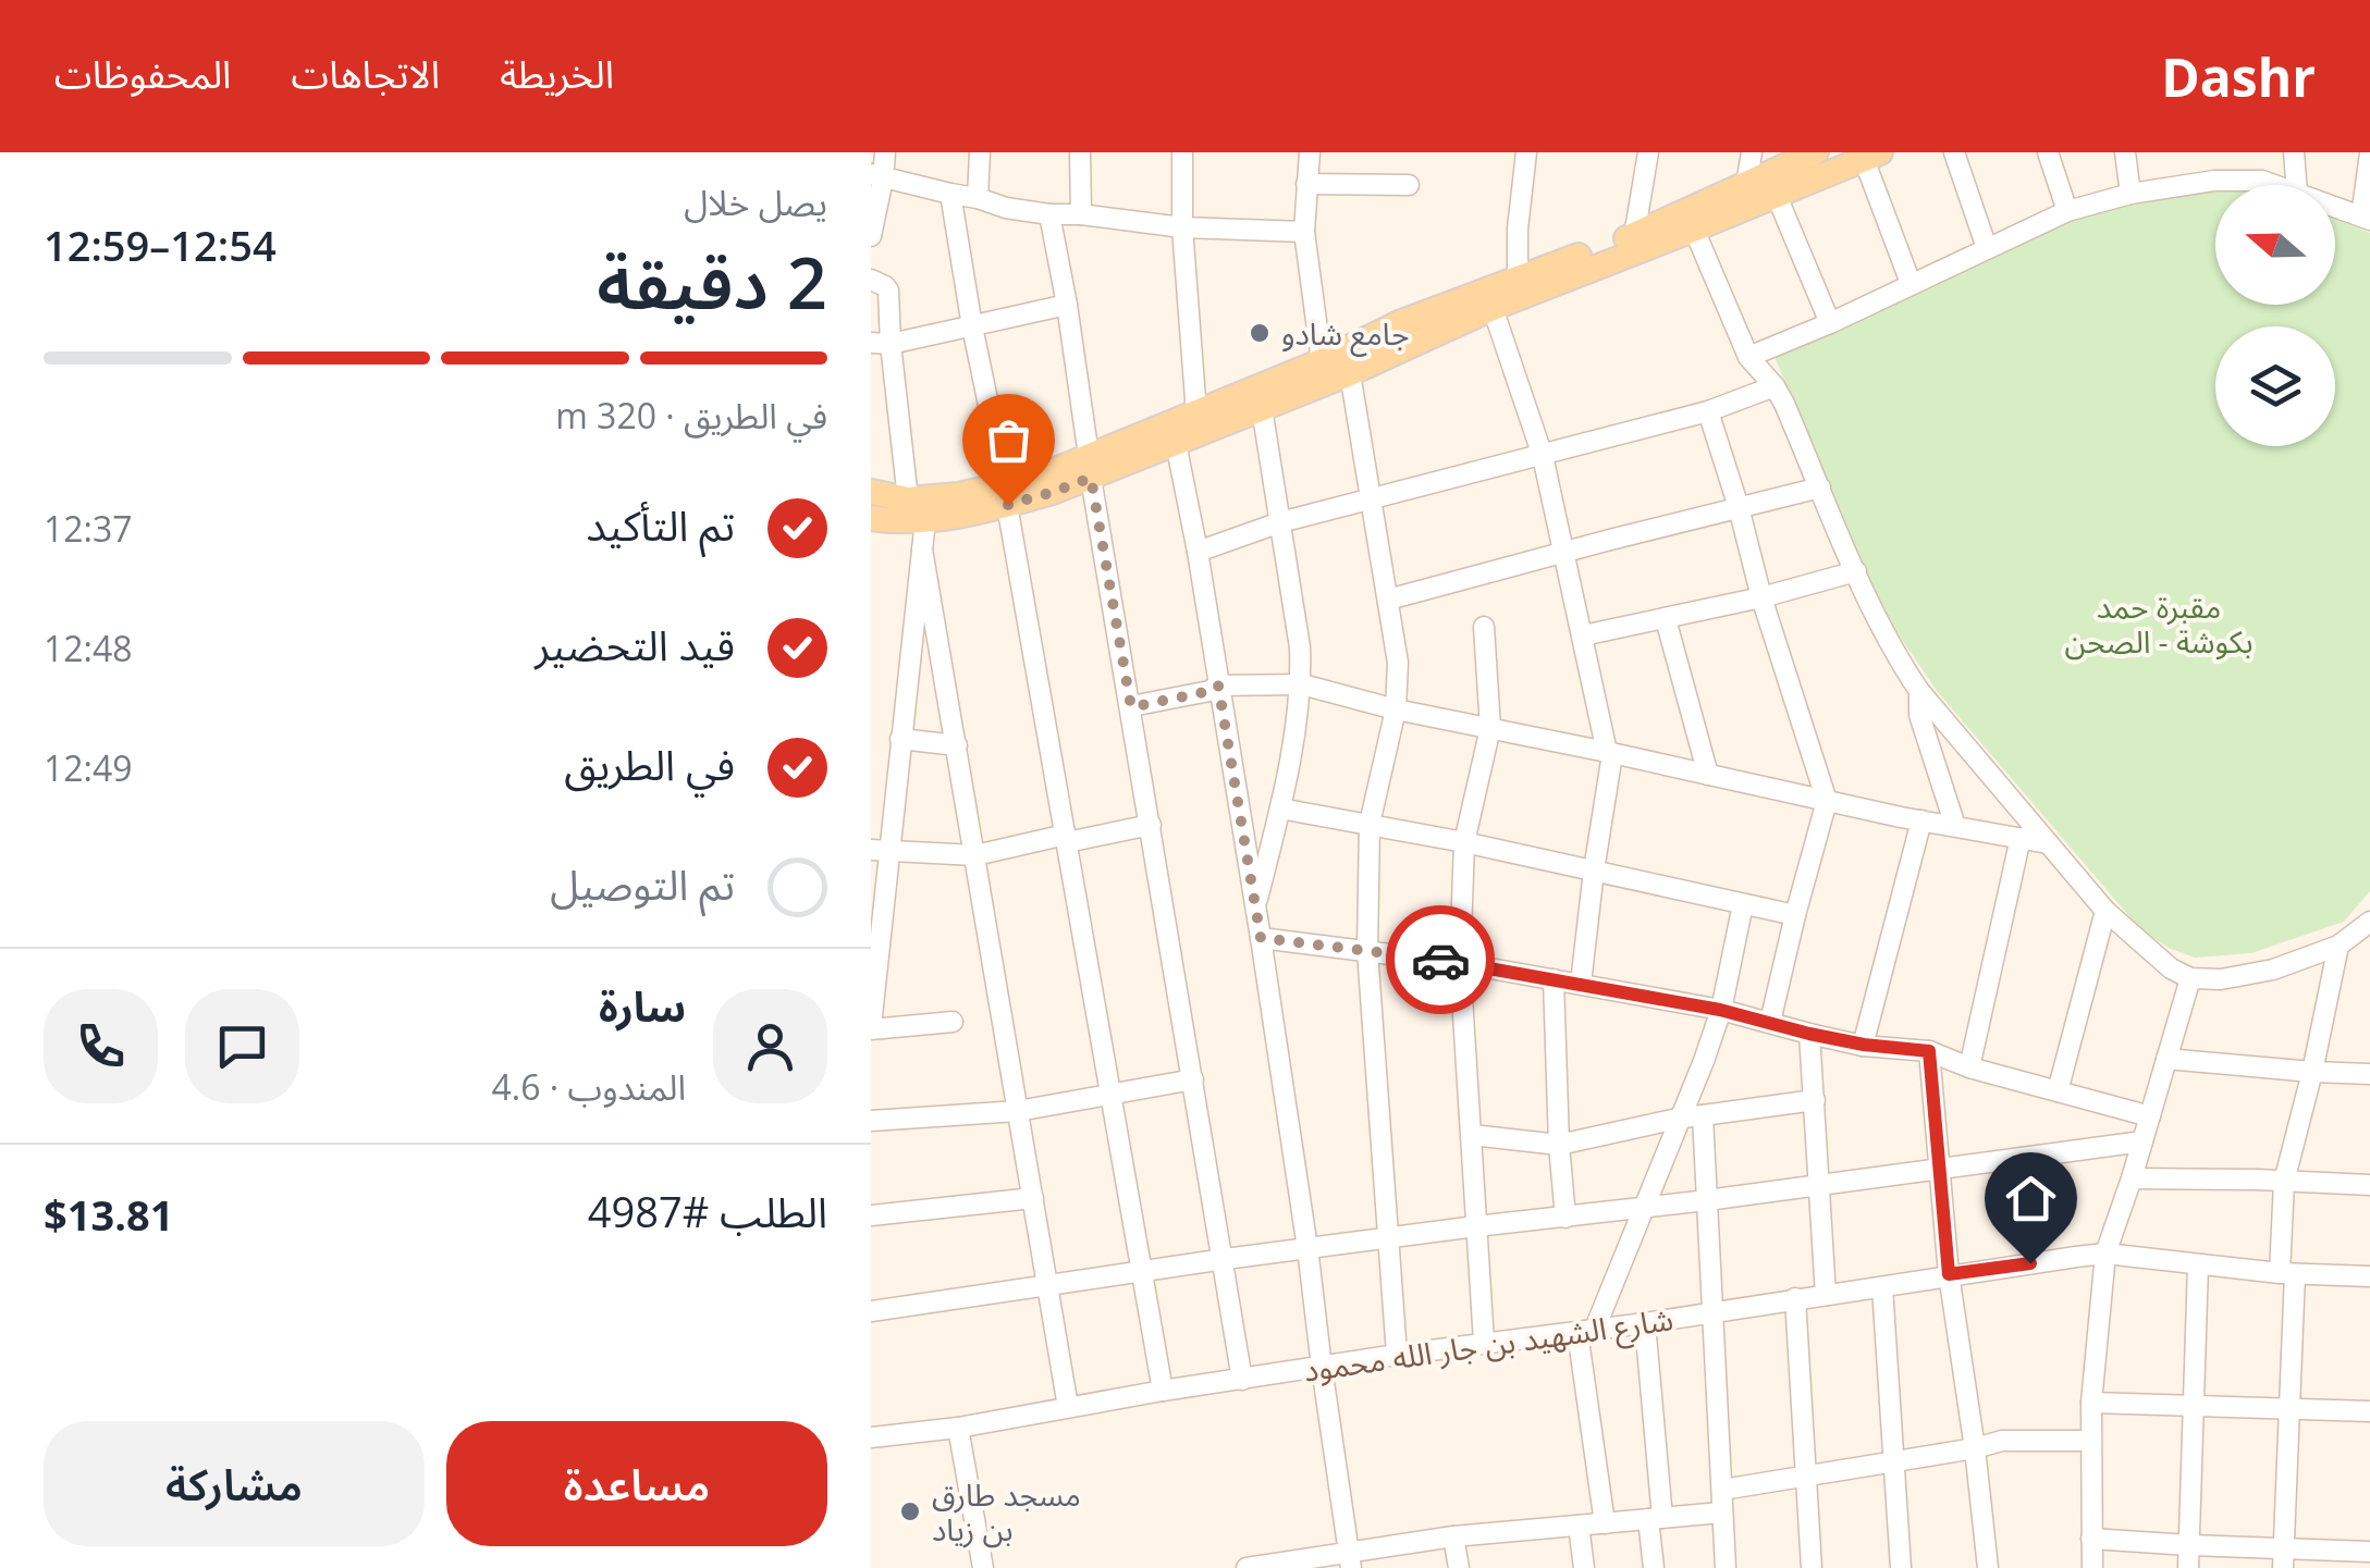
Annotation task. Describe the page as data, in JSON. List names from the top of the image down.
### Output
{
  "streets": {
    "street": ["شارع الشهيد بن جار الله محمود"]
  },
  "parks": ["مقبرة حمد بكوشة - الصحن"],
  "places": ["جامع شادو", "مسجد طارق بن زياد"],
  "north": "left",
  "page": {
    "header": "Dashr",
    "nav": ["الخريطة", "الاتجاهات", "المحفوظات"],
    "heading": ["2 دقيقة", "يصل خلال", "12:54–12:59"],
    "panel": [
      "سارة",
      "المندوب · 4.6",
      "الطلب #4987",
      "$13.81"
    ],
    "bar": "في الطريق · 320 m",
    "list": [
      ["تم التأكيد", "12:37"],
      ["قيد التحضير", "12:48"],
      ["في الطريق", "12:49"],
      "تم التوصيل"
    ],
    "buttons": ["مساعدة", "مشاركة"]
  }
}
